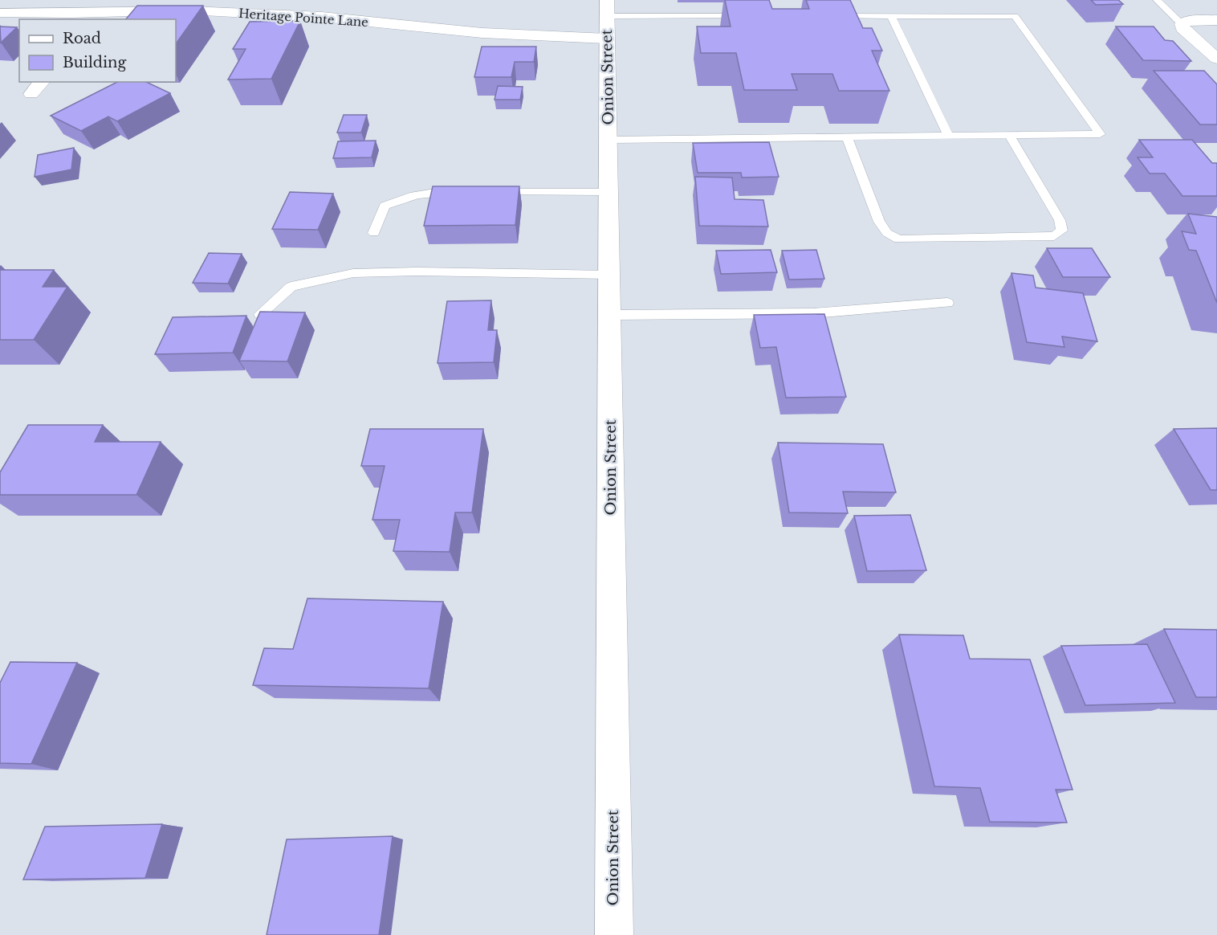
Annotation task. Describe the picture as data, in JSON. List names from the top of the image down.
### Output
{
  "streets": {
    "street": ["Heritage Pointe Lane", "Onion Street"]
  },
  "crossings": [
    ["Heritage Pointe Lane", "Onion Street"]
  ],
  "legend": ["Road", "Building"]
}
